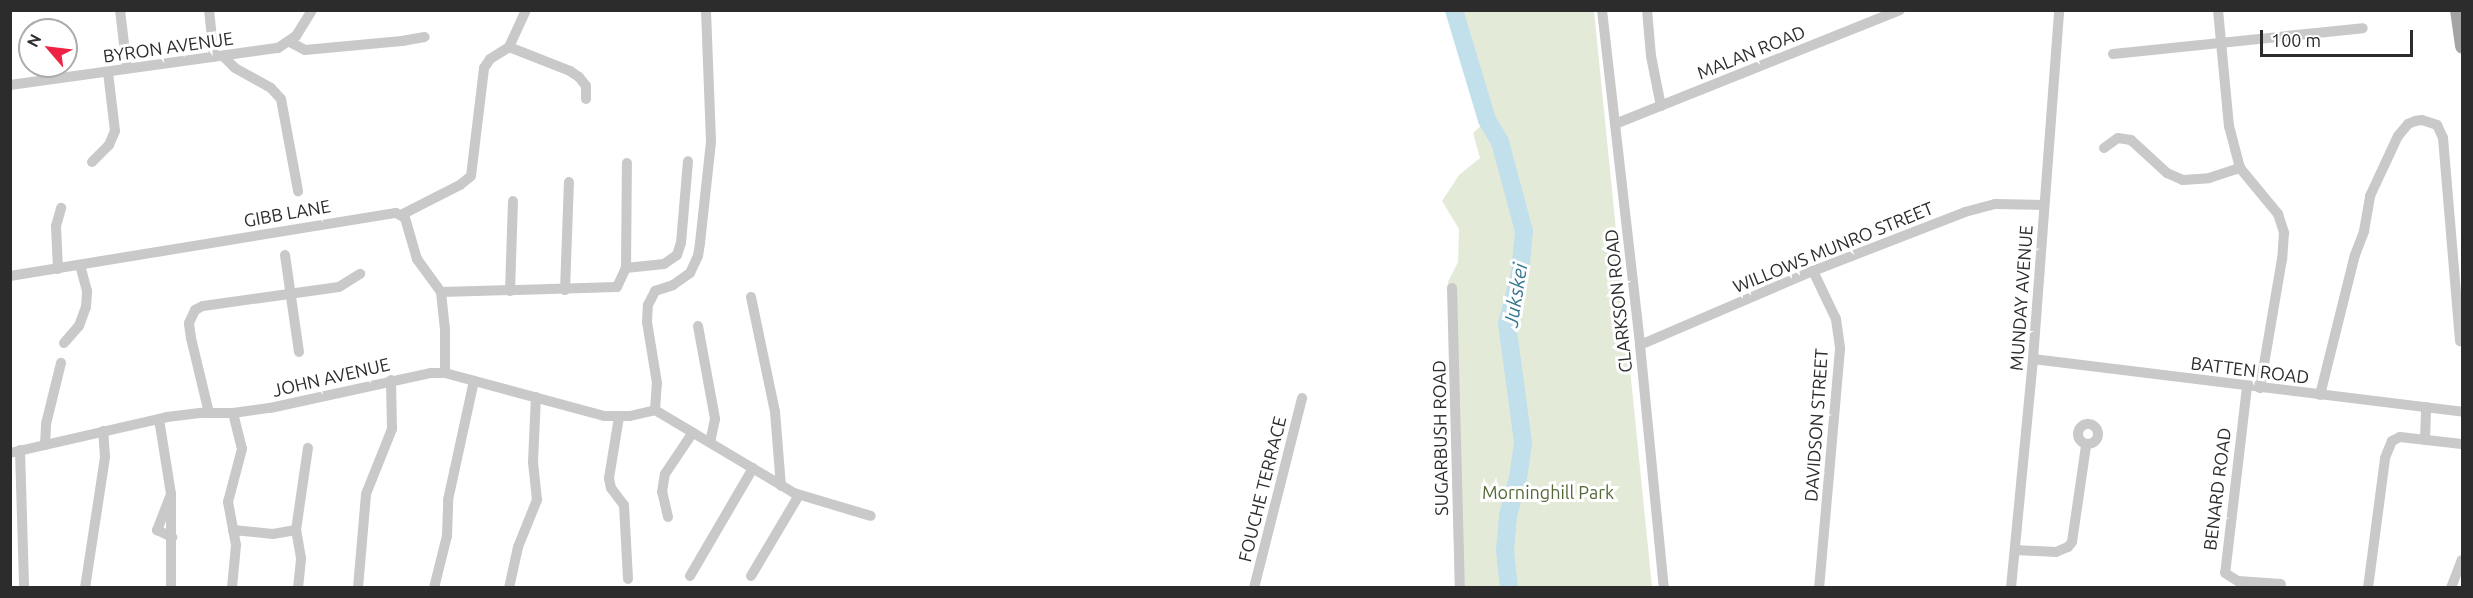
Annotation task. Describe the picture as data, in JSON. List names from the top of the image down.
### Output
{
  "streets": {
    "street": [
      "BYRON AVENUE",
      "MALAN ROAD",
      "GIBB LANE",
      "WILLOWS MUNRO STREET",
      "MUNDAY AVENUE",
      "CLARKSON ROAD",
      "BATTEN ROAD",
      "JOHN AVENUE",
      "DAVIDSON STREET",
      "SUGARBUSH ROAD",
      "FOUCHE TERRACE",
      "BENARD ROAD"
    ]
  },
  "crossings": [
    ["MALAN ROAD", "CLARKSON ROAD"],
    ["WILLOWS MUNRO STREET", "MUNDAY AVENUE"],
    ["WILLOWS MUNRO STREET", "CLARKSON ROAD"],
    ["WILLOWS MUNRO STREET", "DAVIDSON STREET"],
    ["MUNDAY AVENUE", "BATTEN ROAD"],
    ["BATTEN ROAD", "BENARD ROAD"]
  ],
  "water": ["Jukskei"],
  "parks": ["Morninghill Park"],
  "scale_bar": "100 m",
  "north": "top left"
}
